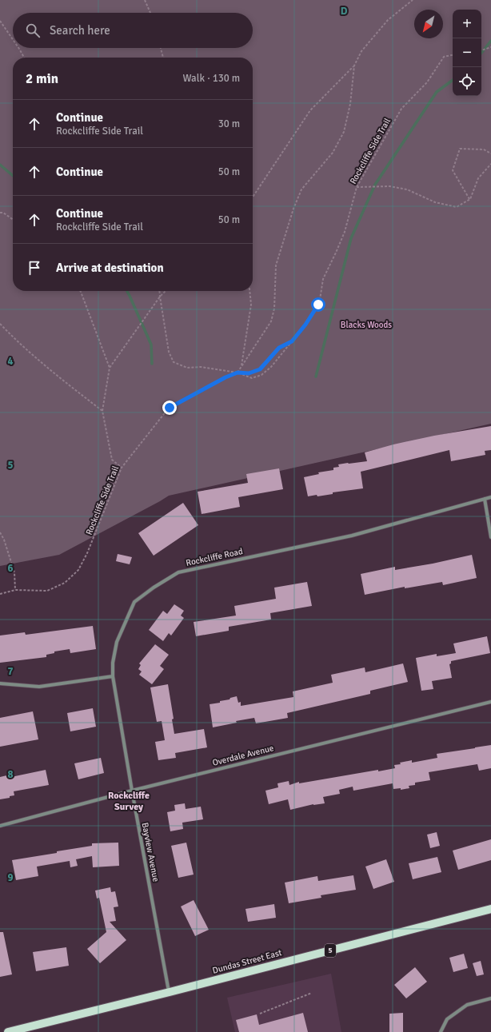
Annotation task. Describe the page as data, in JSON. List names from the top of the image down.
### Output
{
  "streets": {
    "main road": ["5", "Dundas Street East"],
    "street": ["Rockcliffe Road", "Overdale Avenue", "Bayview Avenue"],
    "path": ["Rockcliffe Side Trail"]
  },
  "crossings": [
    ["Rockcliffe Road", "Bayview Avenue"],
    ["Overdale Avenue", "Bayview Avenue"],
    ["Bayview Avenue", "Dundas Street East"]
  ],
  "districts": ["Rockcliffe Survey"],
  "parks": ["Blacks Woods"],
  "north": "bottom left",
  "page": {
    "map_buttons": ["+", "−"],
    "search": "Search here",
    "heading": ["2 min", "Walk · 130 m"],
    "list": [
      ["Continue", "Rockcliffe Side Trail", "30 m"],
      ["Continue", "50 m"],
      ["Continue", "Rockcliffe Side Trail", "50 m"],
      "Arrive at destination"
    ]
  },
  "grid": {
    "columns": ["D"],
    "rows": [
      "4",
      "5",
      "6",
      "7",
      "8",
      "9"
    ]
  }
}
